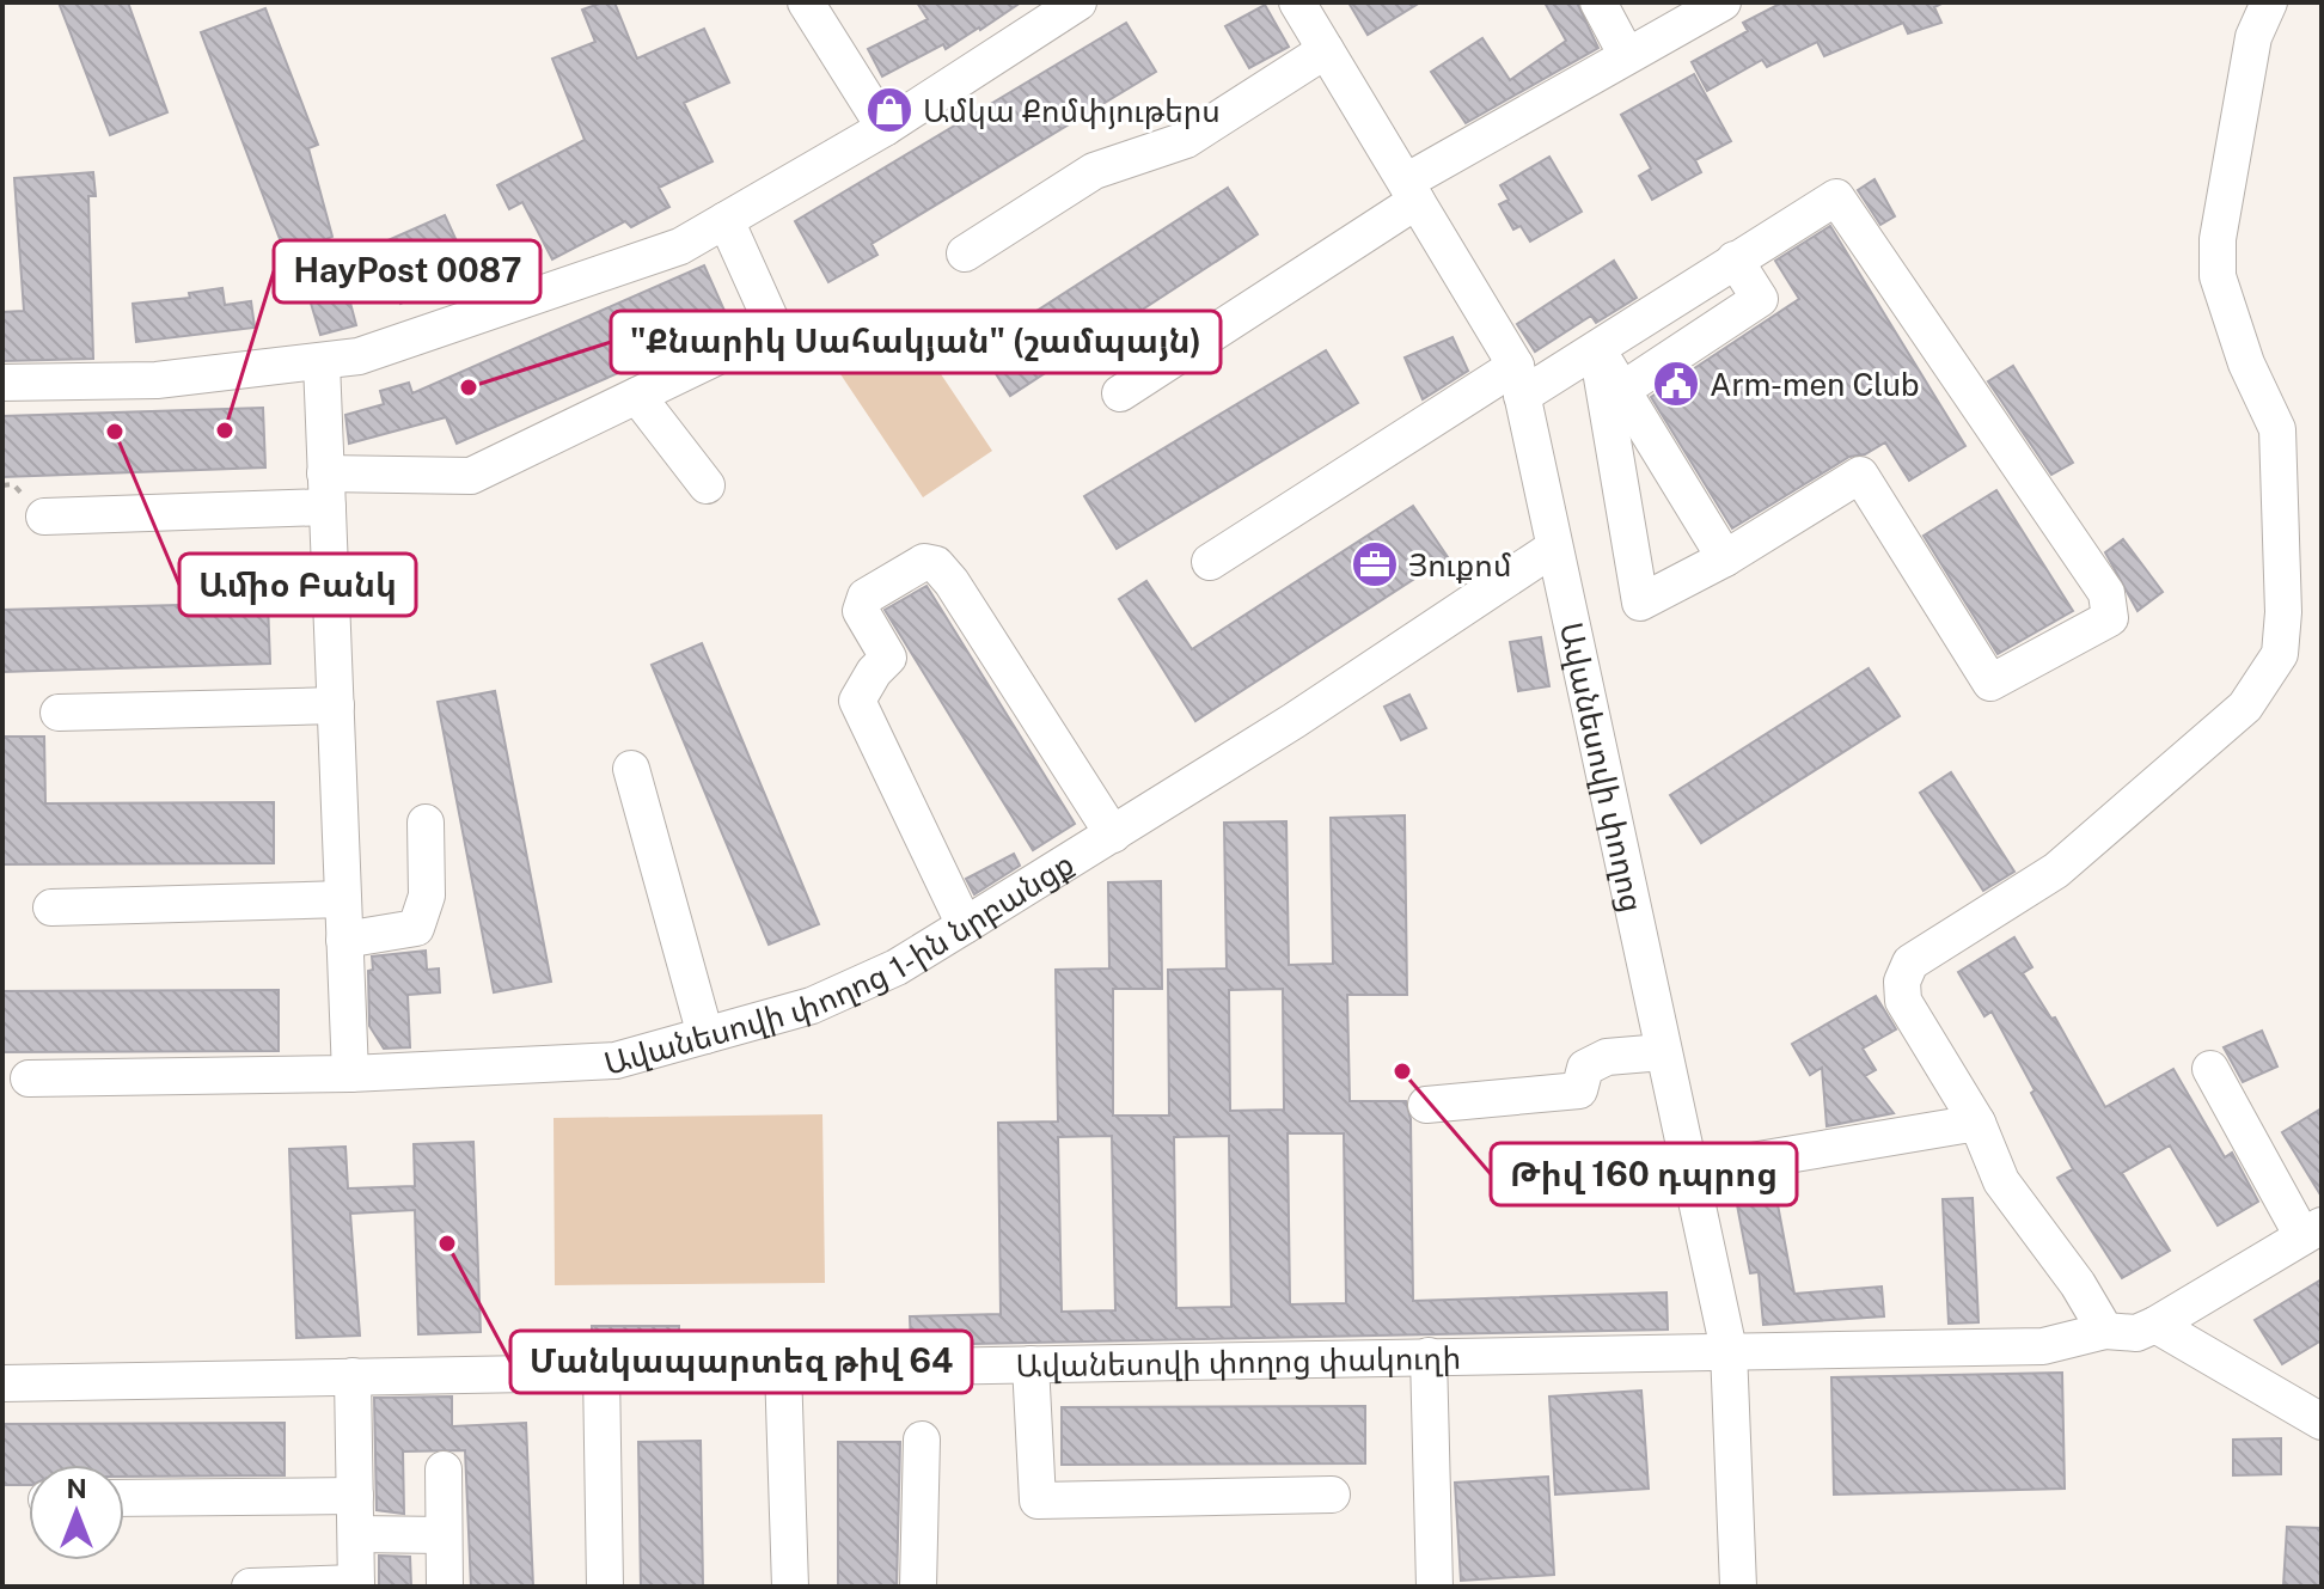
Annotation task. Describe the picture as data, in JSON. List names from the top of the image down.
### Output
{
  "streets": {
    "street": ["Ավանեսովի փողոց", "Ավանեսովի փողոց 1-ին նրբանցք", "Ավանեսովի փողոց փակուղի"]
  },
  "crossings": [
    ["Ավանեսովի փողոց", "Ավանեսովի փողոց 1-ին նրբանցք"],
    ["Ավանեսովի փողոց", "Ավանեսովի փողոց փակուղի"]
  ],
  "places": {
    "shop": ["Ամկա Քոմփյութերս"],
    "public building": ["Arm-men Club"],
    "other": [
      "\"Քնարիկ Սահակյան\" (շամպայն)",
      "HayPost 0087",
      "Ամիօ Բանկ",
      "Թիվ 160 դպրոց",
      "Մանկապարտեզ թիվ 64"
    ],
    "office": ["Յուքոմ"]
  },
  "north": "top"
}
